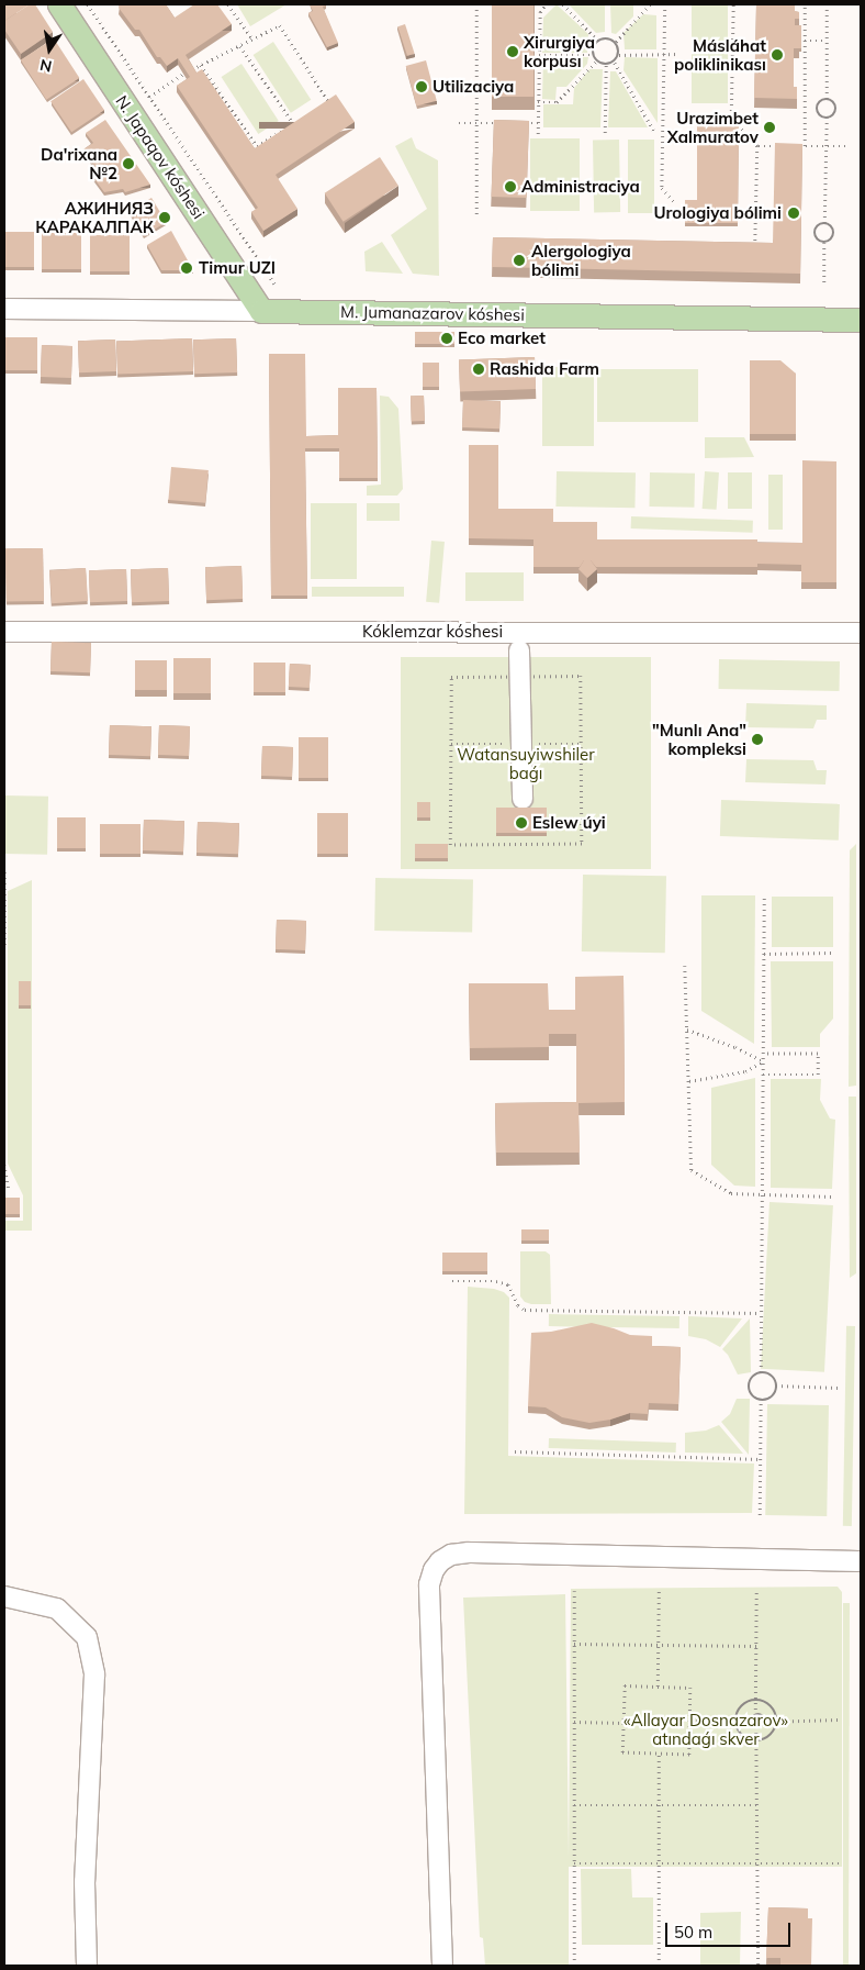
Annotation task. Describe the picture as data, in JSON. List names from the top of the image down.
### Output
{
  "streets": {
    "main road": ["N. Japaqov kóshesi", "M. Jumanazarov kóshesi"],
    "street": ["Kóklemzar kóshesi"]
  },
  "crossings": [
    ["N. Japaqov kóshesi", "M. Jumanazarov kóshesi"]
  ],
  "parks": ["Watansuyiwshiler baǵı", "«Allayar Dosnazarov» atındaǵı skver"],
  "places": [
    "Xirurgiya korpusı",
    "Másláhat poliklinikası",
    "Utilizaciya",
    "Urazimbet Xalmuratov",
    "Da'rixana №2",
    "Administraciya",
    "Urologiya bólimi",
    "АЖИНИЯЗ КАРАКАЛПАК",
    "Alergologiya bólimi",
    "Timur UZI",
    "Eco market",
    "Rashida Farm",
    "\"Munlı Ana\" kompleksi",
    "Eslew úyi"
  ],
  "scale_bar": "50 m",
  "north": "bottom"
}
